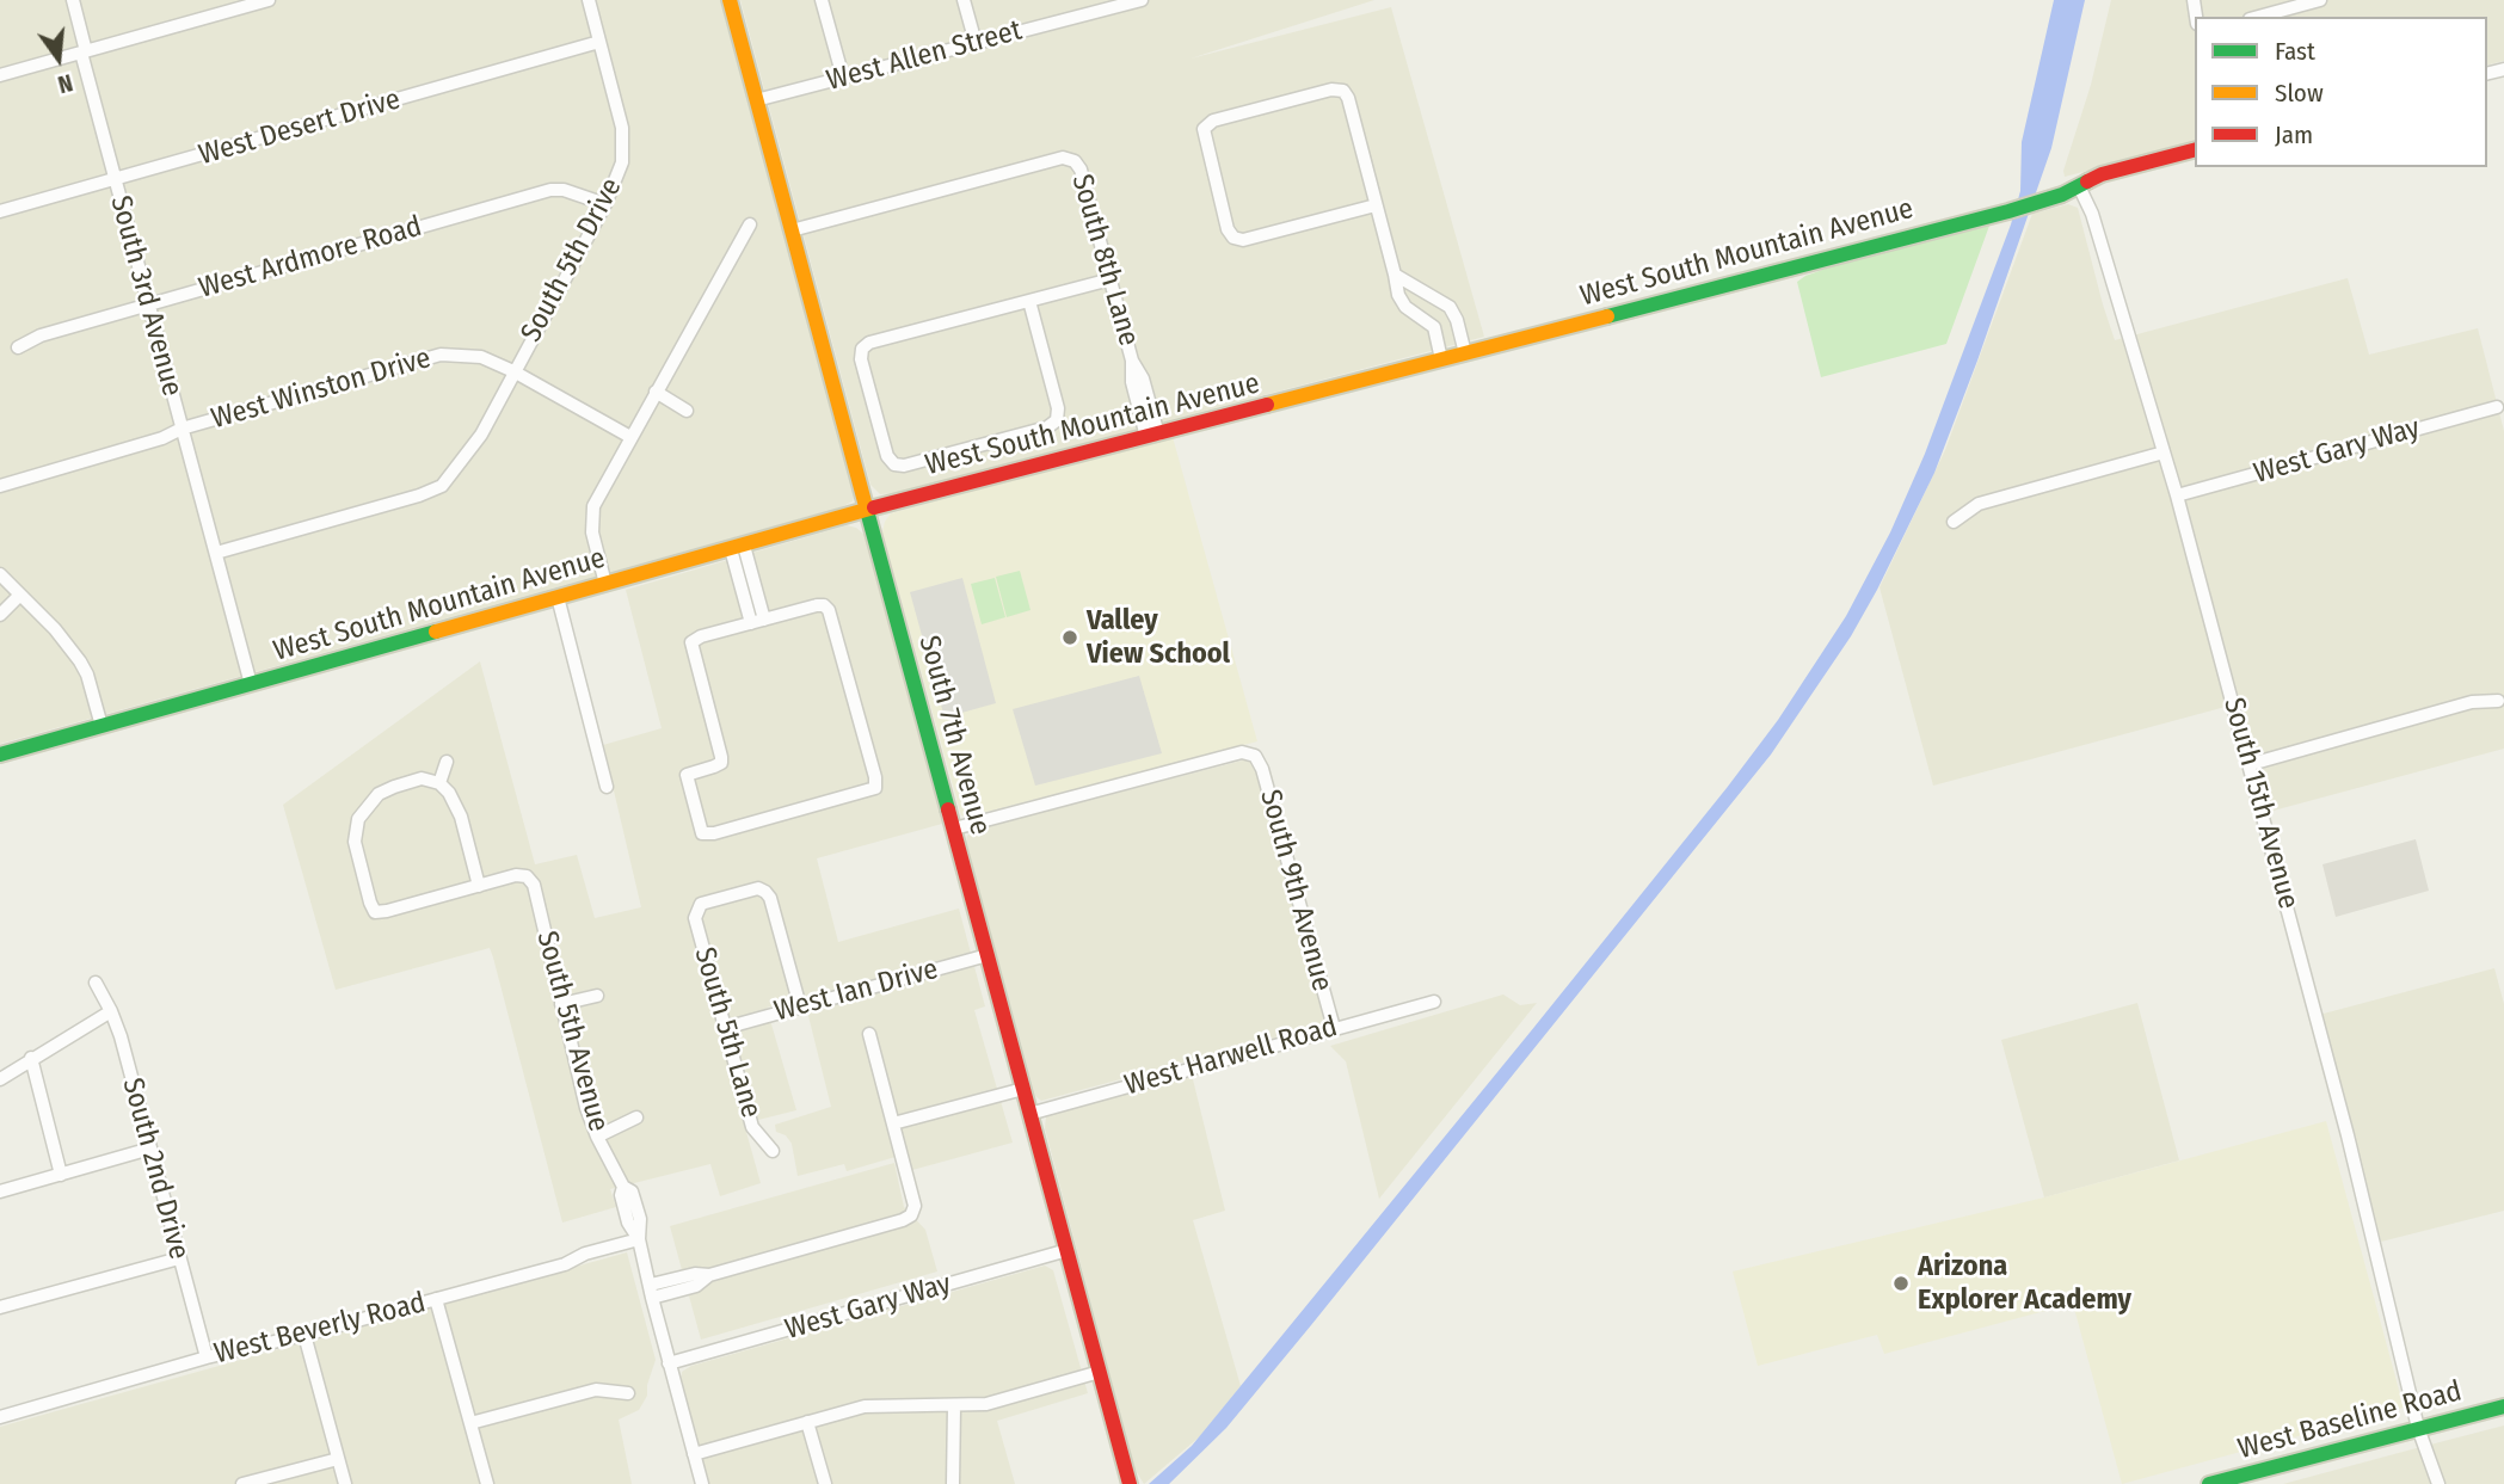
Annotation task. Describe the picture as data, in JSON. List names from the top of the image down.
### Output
{
  "streets": {
    "street": [
      "West Allen Street",
      "West Desert Drive",
      "West South Mountain Avenue",
      "West Ardmore Road",
      "South 5th Drive",
      "South 8th Lane",
      "South 3rd Avenue",
      "West Winston Drive",
      "West Gary Way",
      "South 7th Avenue",
      "South 15th Avenue",
      "South 9th Avenue",
      "West Ian Drive",
      "South 5th Avenue",
      "South 5th Lane",
      "West Harwell Road",
      "South 2nd Drive",
      "West Beverly Road",
      "West Baseline Road"
    ]
  },
  "crossings": [
    ["West Allen Street", "South 7th Avenue"],
    ["West Desert Drive", "South 5th Drive"],
    ["West Desert Drive", "South 3rd Avenue"],
    ["West South Mountain Avenue", "South 8th Lane"],
    ["West South Mountain Avenue", "South 3rd Avenue"],
    ["West South Mountain Avenue", "South 7th Avenue"],
    ["West South Mountain Avenue", "South 15th Avenue"],
    ["West Ardmore Road", "South 5th Drive"],
    ["West Ardmore Road", "South 3rd Avenue"],
    ["South 5th Drive", "South 3rd Avenue"],
    ["South 5th Drive", "West Winston Drive"],
    ["South 8th Lane", "South 7th Avenue"],
    ["South 3rd Avenue", "West Winston Drive"],
    ["West Gary Way", "South 7th Avenue"],
    ["West Gary Way", "South 15th Avenue"],
    ["West Gary Way", "South 5th Avenue"],
    ["South 7th Avenue", "South 9th Avenue"],
    ["South 7th Avenue", "West Ian Drive"],
    ["South 7th Avenue", "West Harwell Road"],
    ["South 15th Avenue", "West Baseline Road"],
    ["South 9th Avenue", "West Harwell Road"],
    ["West Ian Drive", "South 5th Lane"],
    ["South 5th Avenue", "West Beverly Road"],
    ["South 2nd Drive", "West Beverly Road"]
  ],
  "places": ["Valley View School", "Arizona Explorer Academy"],
  "legend": ["Fast", "Slow", "Jam"],
  "north": "bottom"
}
